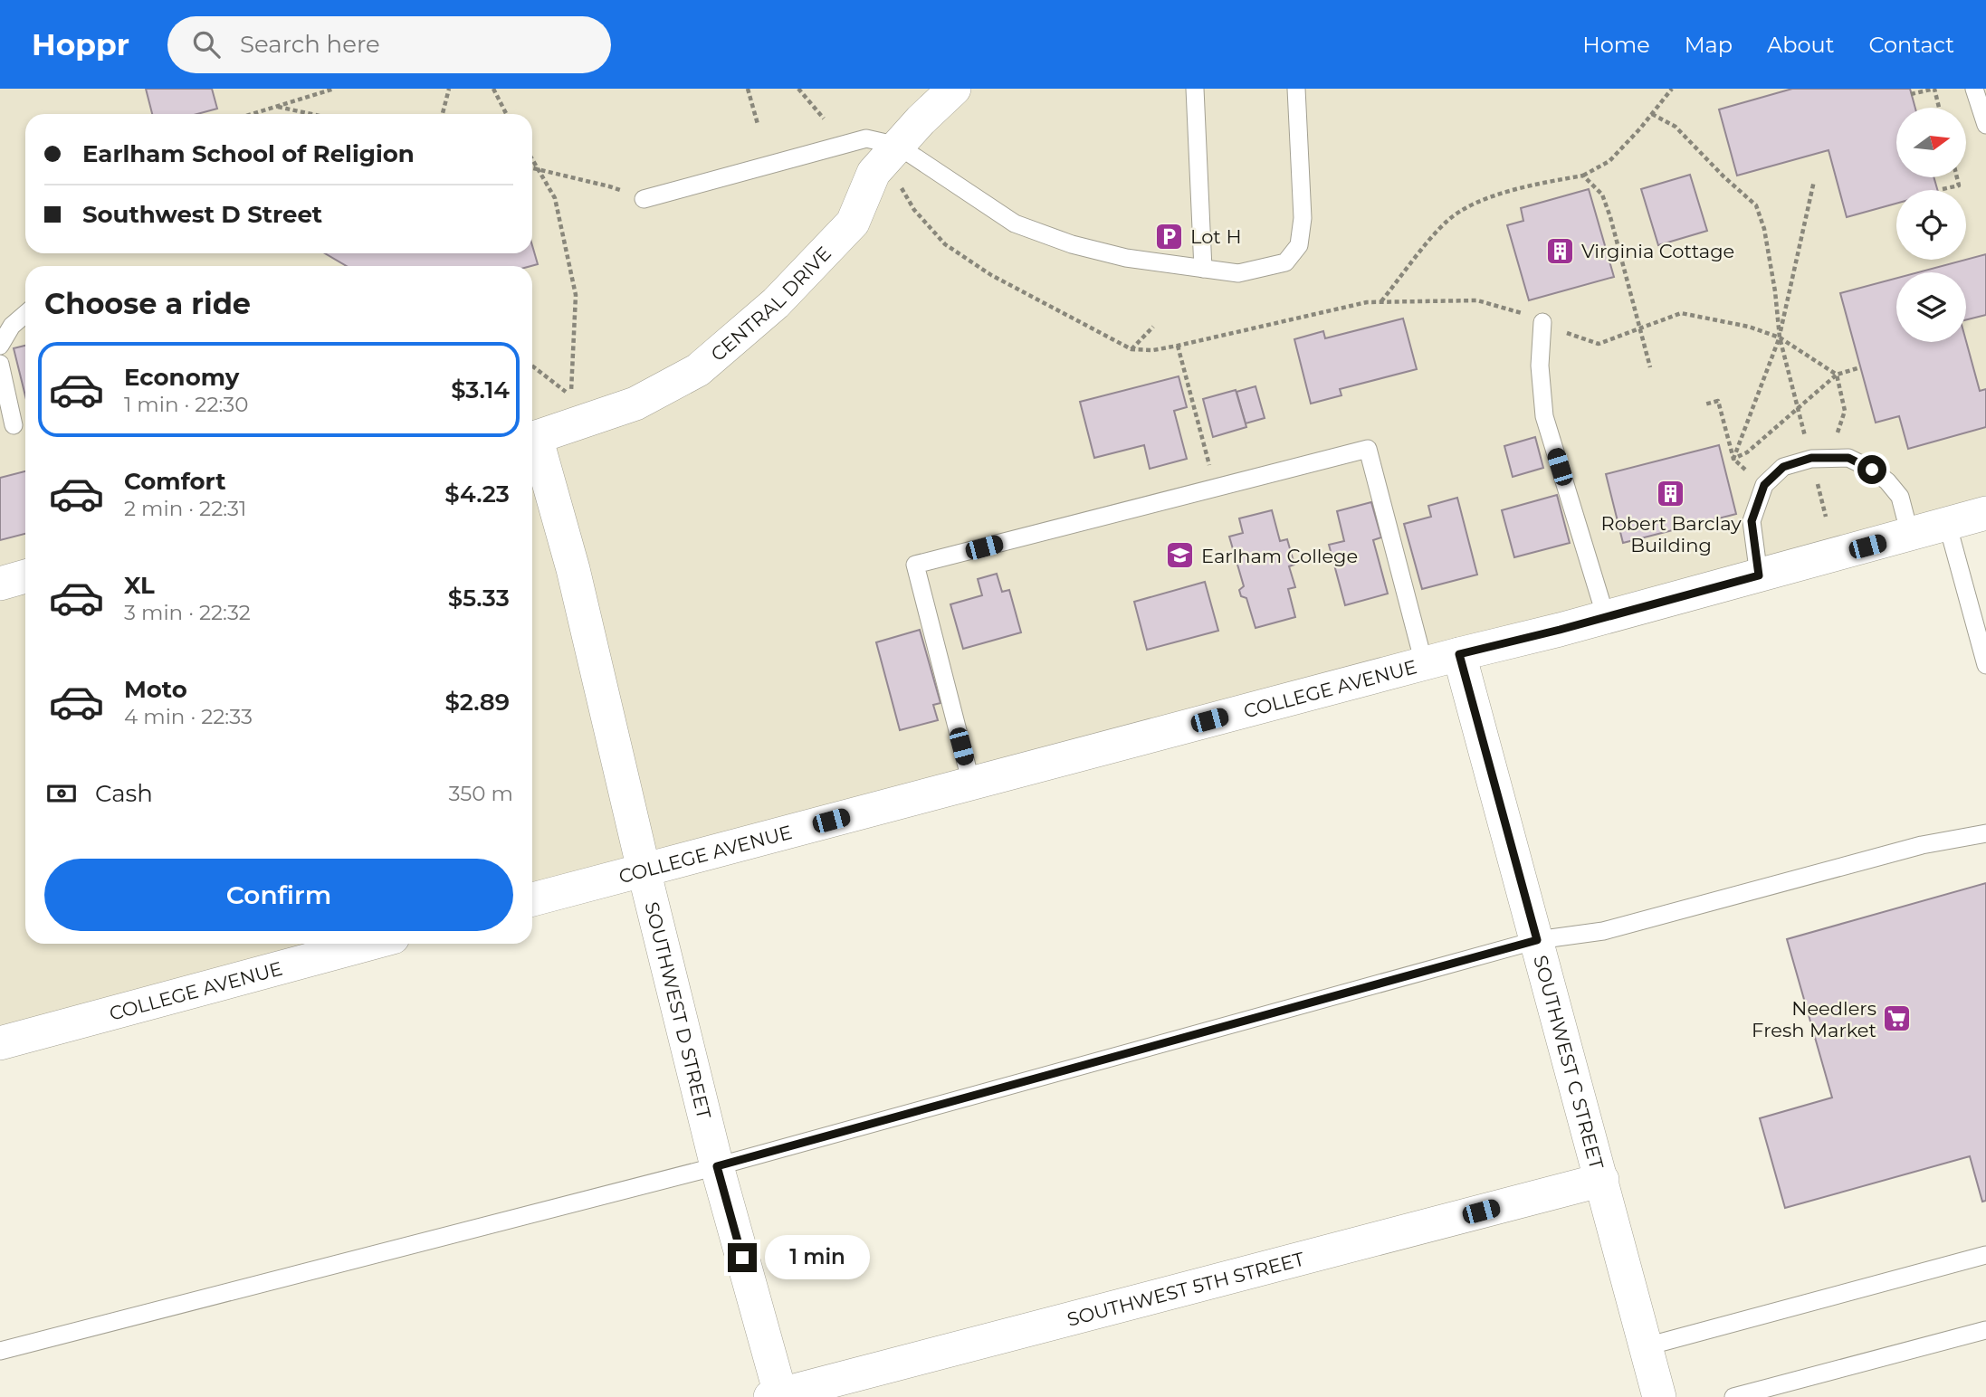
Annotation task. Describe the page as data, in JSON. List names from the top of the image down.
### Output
{
  "streets": {
    "street": [
      "CENTRAL DRIVE",
      "COLLEGE AVENUE",
      "SOUTHWEST D STREET",
      "SOUTHWEST C STREET",
      "SOUTHWEST 5TH STREET"
    ]
  },
  "crossings": [
    ["COLLEGE AVENUE", "SOUTHWEST D STREET"],
    ["COLLEGE AVENUE", "SOUTHWEST C STREET"],
    ["SOUTHWEST D STREET", "SOUTHWEST 5TH STREET"],
    ["SOUTHWEST C STREET", "SOUTHWEST 5TH STREET"]
  ],
  "places": {
    "parking": ["Lot H"],
    "building": ["Virginia Cottage", "Robert Barclay Building"],
    "school or university": ["Earlham College"],
    "supermarket": ["Needlers Fresh Market"]
  },
  "north": "right",
  "page": {
    "header": "Hoppr",
    "search": "Search here",
    "nav": [
      "Home",
      "Map",
      "About",
      "Contact"
    ],
    "banner": ["Earlham School of Religion", "Southwest D Street"],
    "heading": "Choose a ride",
    "list": [
      {
        "name": "Economy",
        "note": "1 min · 22:30",
        "value": "$3.14"
      },
      {
        "name": "Comfort",
        "note": "2 min · 22:31",
        "value": "$4.23"
      },
      {
        "name": "XL",
        "note": "3 min · 22:32",
        "value": "$5.33"
      },
      {
        "name": "Moto",
        "note": "4 min · 22:33",
        "value": "$2.89"
      }
    ],
    "pay": ["Cash", "350 m"],
    "buttons": "Confirm",
    "bubble": "1 min"
  }
}
